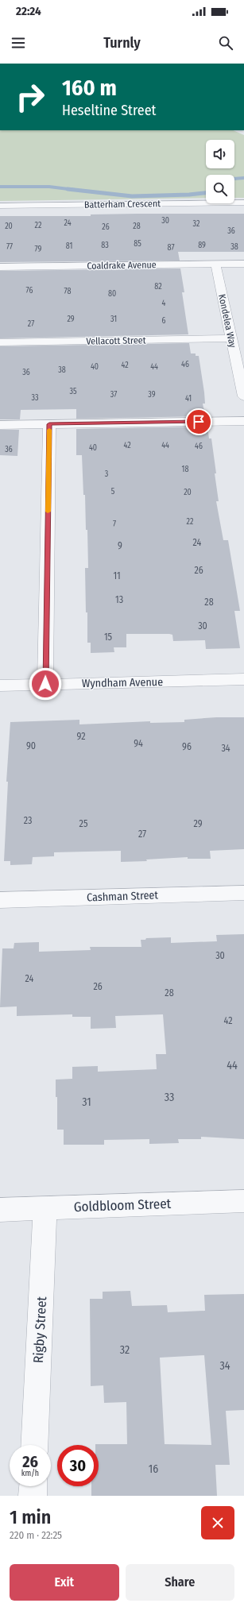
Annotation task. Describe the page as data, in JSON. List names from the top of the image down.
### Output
{
  "streets": {
    "street": [
      "Batterham Crescent",
      "Coaldrake Avenue",
      "Kondelea Way",
      "Vellacott Street",
      "Wyndham Avenue",
      "Cashman Street",
      "Goldbloom Street",
      "Rigby Street"
    ]
  },
  "crossings": [
    ["Coaldrake Avenue", "Kondelea Way"],
    ["Kondelea Way", "Vellacott Street"],
    ["Goldbloom Street", "Rigby Street"]
  ],
  "house_numbers": [
    "30",
    "24",
    "32",
    "22",
    "20",
    "28",
    "26",
    "36",
    "85",
    "83",
    "89",
    "81",
    "77",
    "38",
    "87",
    "79",
    "82",
    "76",
    "78",
    "80",
    "4",
    "29",
    "31",
    "6",
    "27",
    "46",
    "42",
    "40",
    "44",
    "38",
    "36",
    "35",
    "37",
    "39",
    "33",
    "41",
    "42",
    "44",
    "46",
    "40",
    "36",
    "18",
    "3",
    "5",
    "20",
    "22",
    "7",
    "24",
    "9",
    "26",
    "11",
    "13",
    "28",
    "30",
    "15",
    "92",
    "94",
    "90",
    "96",
    "34",
    "23",
    "25",
    "29",
    "27",
    "30",
    "24",
    "26",
    "28",
    "42",
    "44",
    "33",
    "31",
    "32",
    "34",
    "16"
  ],
  "page": {
    "status": "22:24",
    "header": "Turnly",
    "turn": ["160 m", "Heseltine Street"],
    "speed": "26 km/h",
    "limit": "30",
    "heading": ["1 min", "220 m · 22:25"],
    "buttons": ["Exit", "Share"]
  }
}
